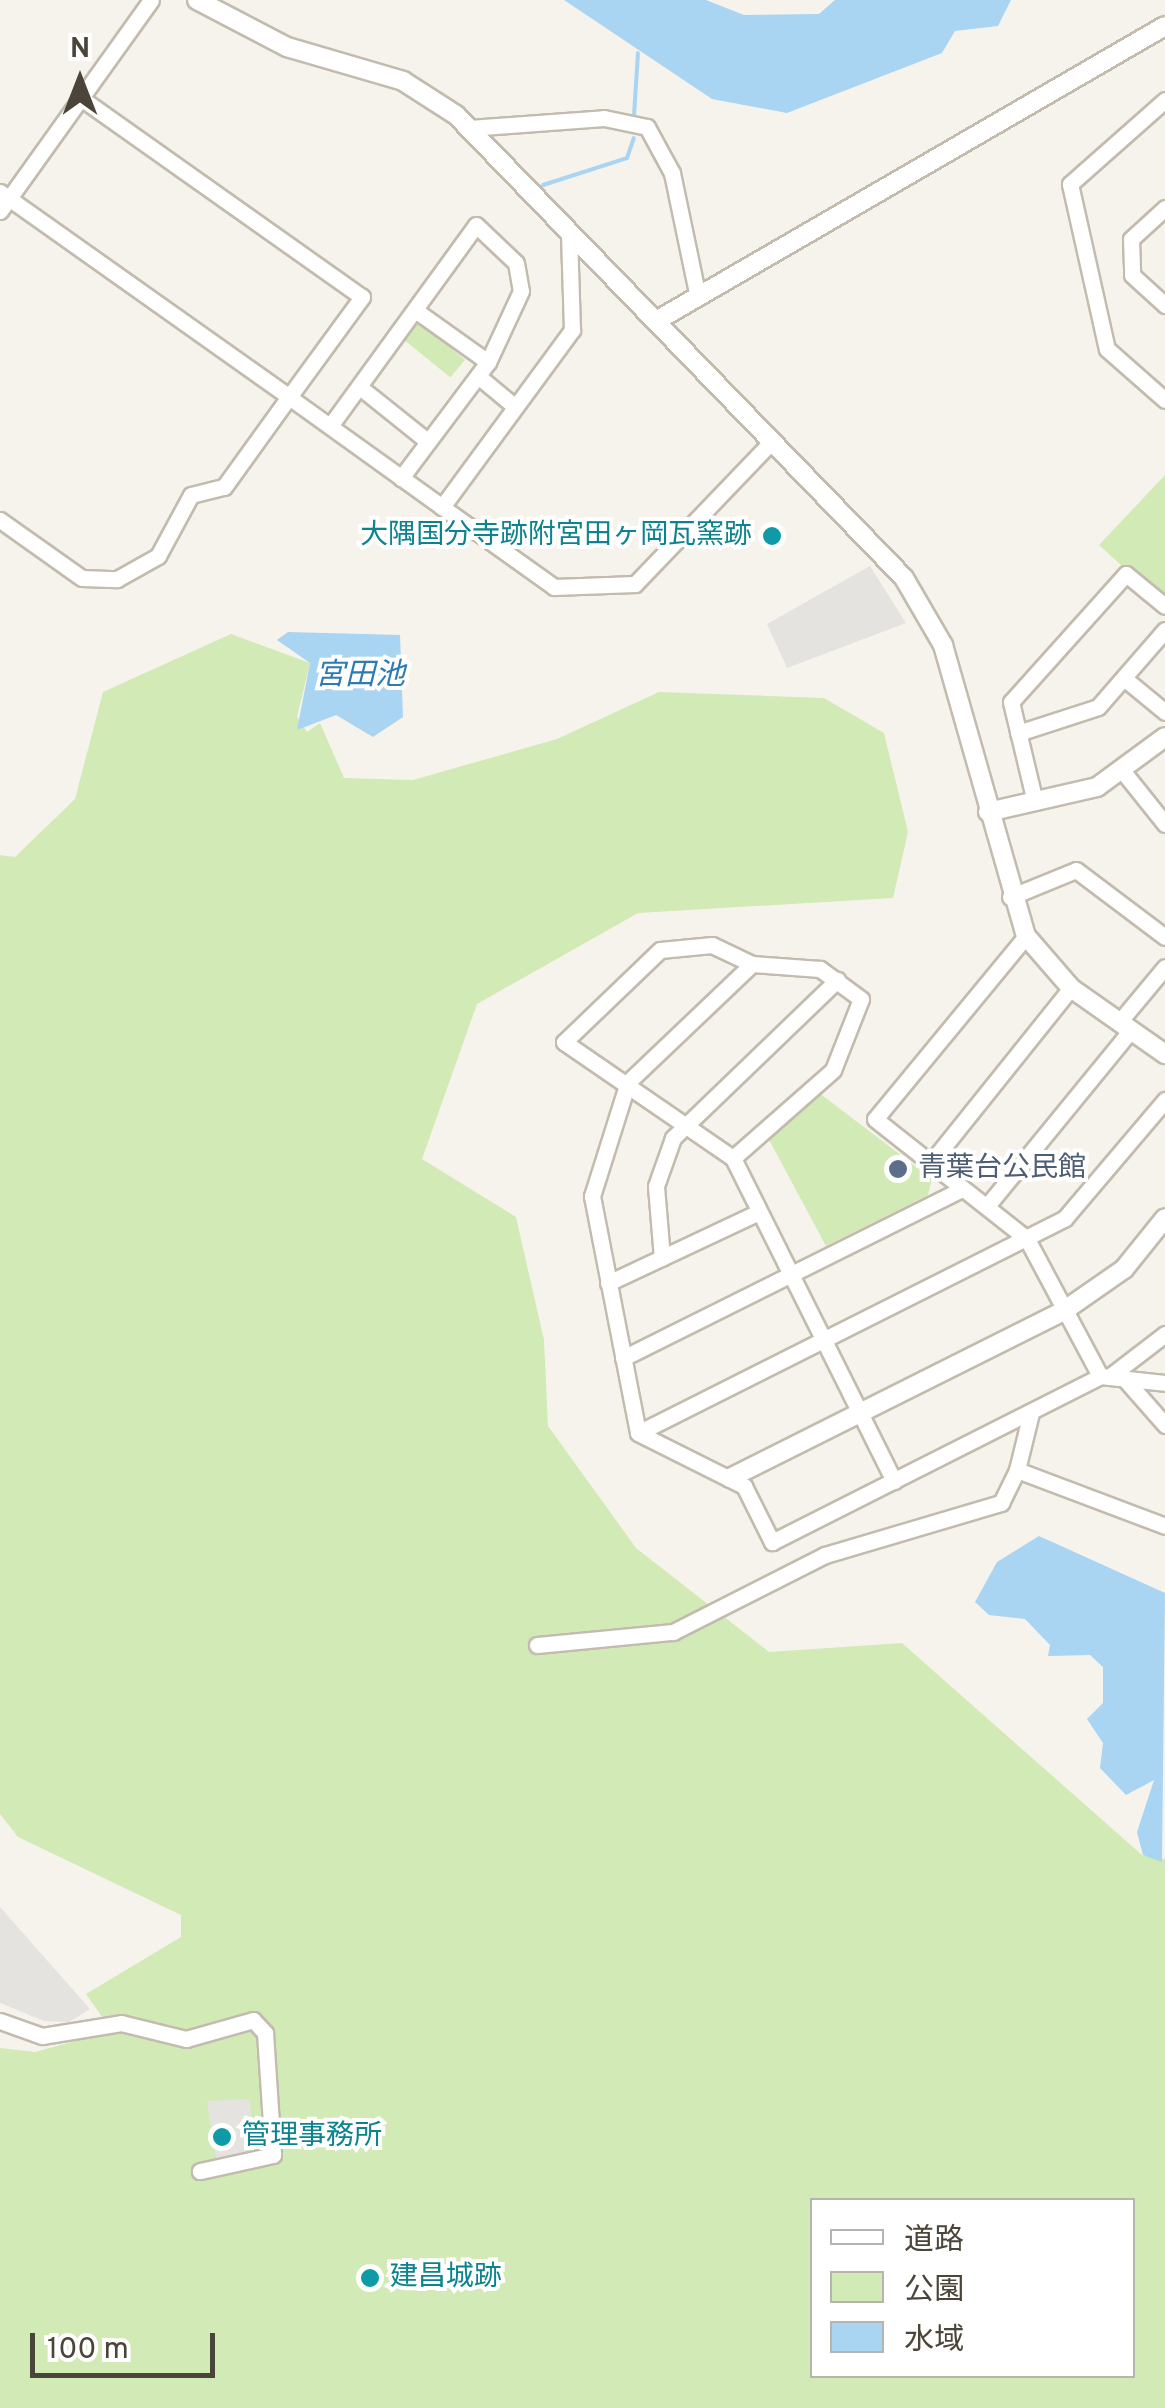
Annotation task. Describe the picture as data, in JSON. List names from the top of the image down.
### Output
{
  "water": ["宮田池"],
  "places": [
    "大隅国分寺跡附宮田ヶ岡瓦窯跡",
    "青葉台公民館",
    "管理事務所",
    "建昌城跡"
  ],
  "legend": ["道路", "公園", "水域"],
  "scale_bar": "100 m",
  "north": "top"
}
